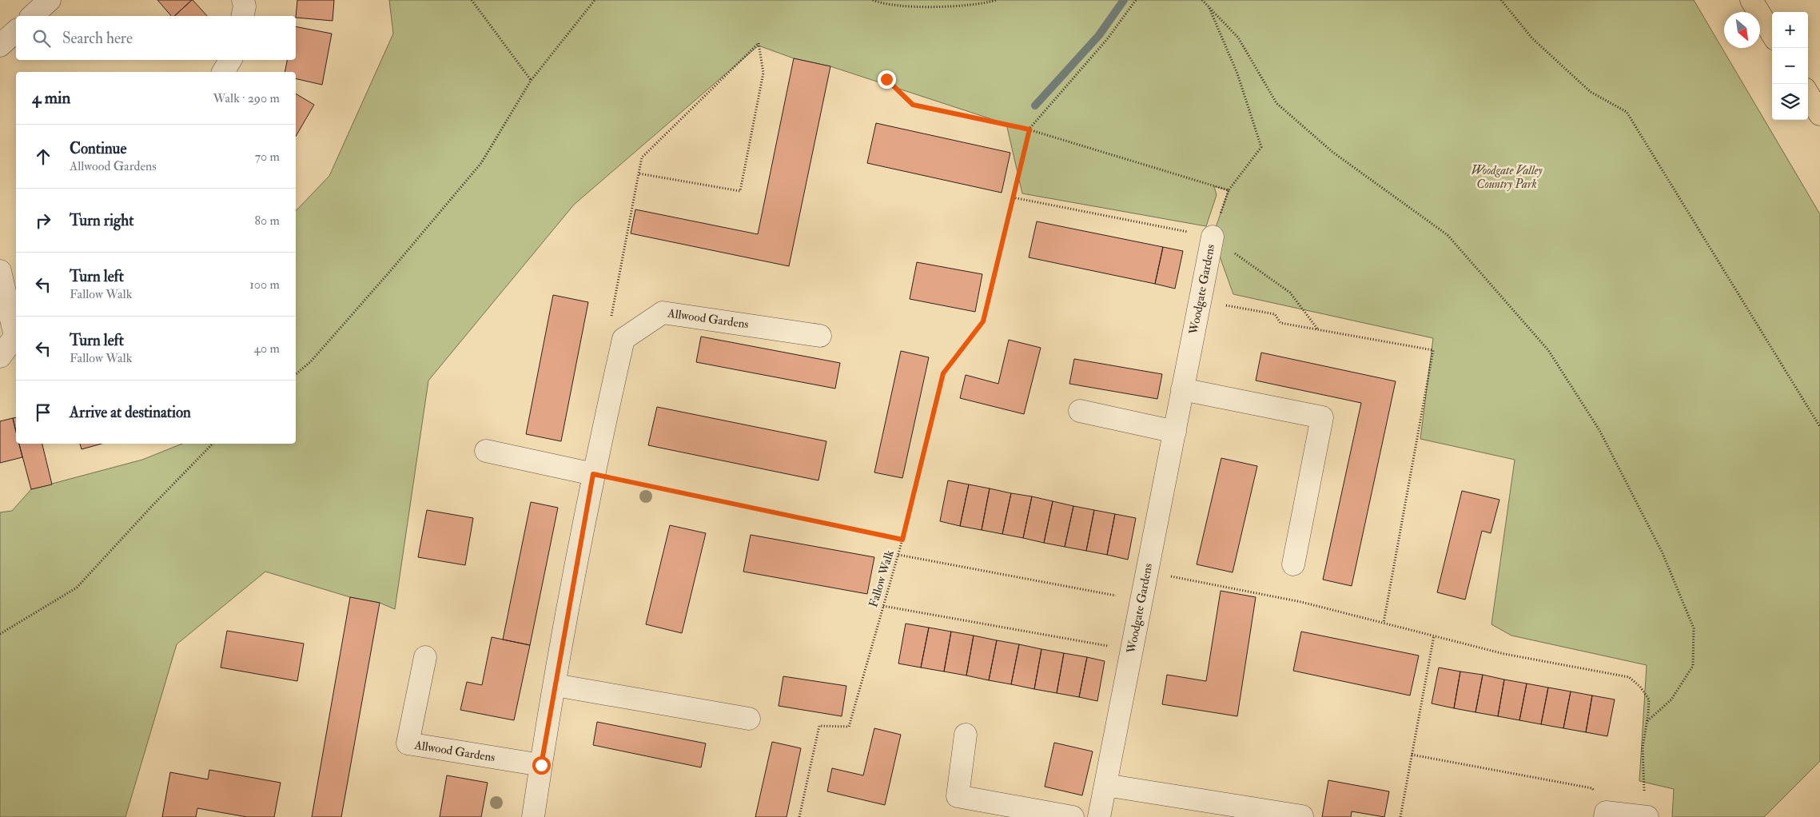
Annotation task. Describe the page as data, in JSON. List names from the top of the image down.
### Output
{
  "streets": {
    "street": ["Woodgate Gardens", "Allwood Gardens"],
    "path": ["Fallow Walk"]
  },
  "parks": ["Woodgate Valley Country Park"],
  "north": "bottom right",
  "page": {
    "map_buttons": ["+", "−"],
    "search": "Search here",
    "heading": ["4 min", "Walk · 290 m"],
    "list": [
      ["Continue", "Allwood Gardens", "70 m"],
      ["Turn right", "80 m"],
      ["Turn left", "Fallow Walk", "100 m"],
      ["Turn left", "Fallow Walk", "40 m"],
      "Arrive at destination"
    ]
  }
}
